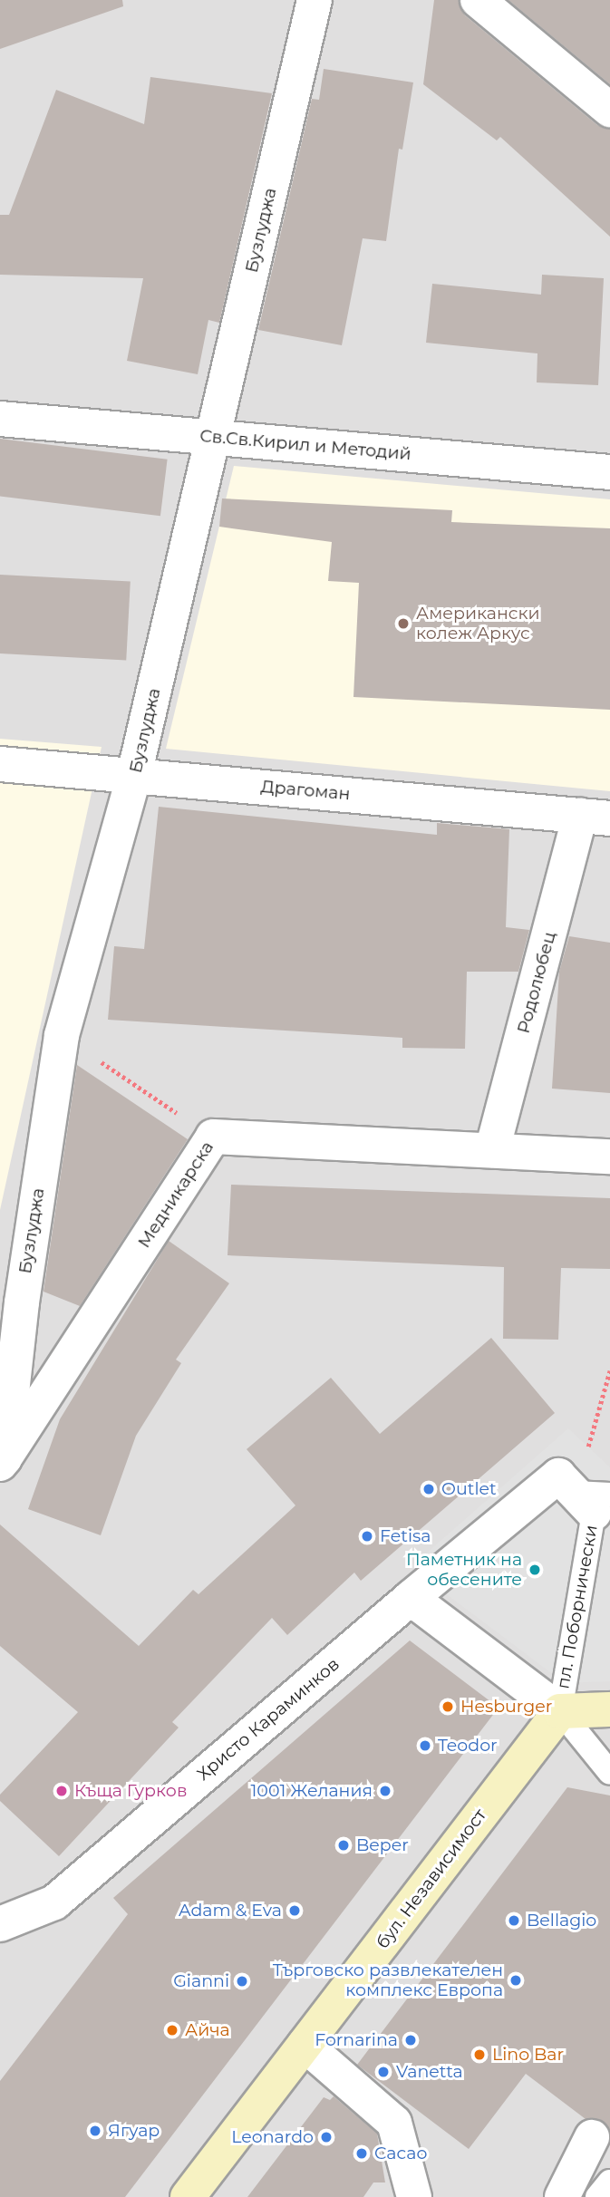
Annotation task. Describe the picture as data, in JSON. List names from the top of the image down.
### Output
{
  "streets": {
    "street": [
      "Бузлуджа",
      "Св.Св.Кирил и Методий",
      "Драгоман",
      "Родолюбец",
      "Медникарска",
      "пл. Поборнически",
      "Христо Караминков",
      "бул. Независимост"
    ]
  },
  "crossings": [
    ["Бузлуджа", "Св.Св.Кирил и Методий"],
    ["Бузлуджа", "Драгоман"],
    ["Бузлуджа", "Медникарска"],
    ["Драгоман", "Родолюбец"],
    ["Родолюбец", "Медникарска"],
    ["пл. Поборнически", "Христо Караминков"],
    ["пл. Поборнически", "бул. Независимост"]
  ],
  "places": [
    "Американски колеж Аркус",
    "Outlet",
    "Fetisa",
    "Паметник на обесените",
    "Hesburger",
    "Teodor",
    "Къща Гурков",
    "1001 Желания",
    "Beper",
    "Adam & Eva",
    "Bellagio",
    "Търговско развлекателен комплекс Европа",
    "Gianni",
    "Айча",
    "Fornarina",
    "Lino Bar",
    "Vanetta",
    "Ягуар",
    "Leonardo",
    "Cacao"
  ]
}
